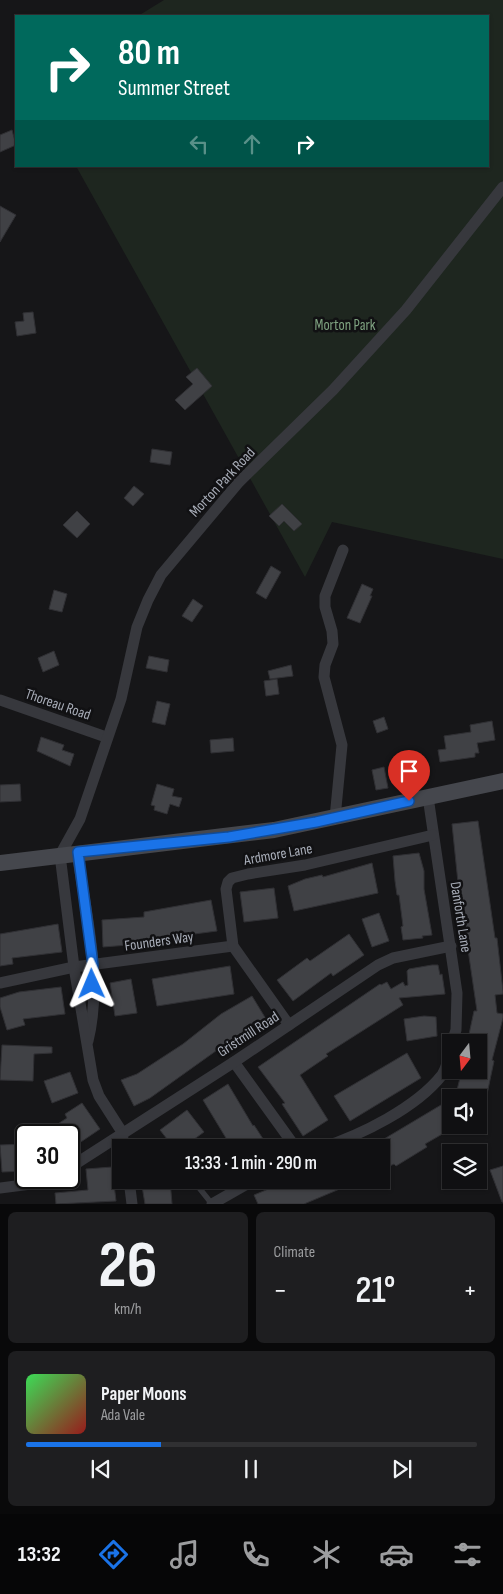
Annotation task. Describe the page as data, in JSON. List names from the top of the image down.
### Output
{
  "streets": {
    "street": [
      "Morton Park Road",
      "Thoreau Road",
      "Ardmore Lane",
      "Danforth Lane",
      "Founders Way",
      "Gristmill Road"
    ]
  },
  "crossings": [
    ["Morton Park Road", "Thoreau Road"],
    ["Ardmore Lane", "Danforth Lane"],
    ["Ardmore Lane", "Founders Way"],
    ["Ardmore Lane", "Gristmill Road"],
    ["Danforth Lane", "Gristmill Road"]
  ],
  "parks": ["Morton Park"],
  "north": "bottom",
  "page": {
    "turn": ["80 m", "Summer Street"],
    "limit": "30",
    "trip": "13:33 · 1 min · 290 m",
    "tile": [
      ["26", "km/h"],
      "Climate"
    ],
    "heat": ["−", "21°", "+"],
    "song": ["Paper Moons", "Ada Vale"],
    "tabs": "13:32"
  }
}
